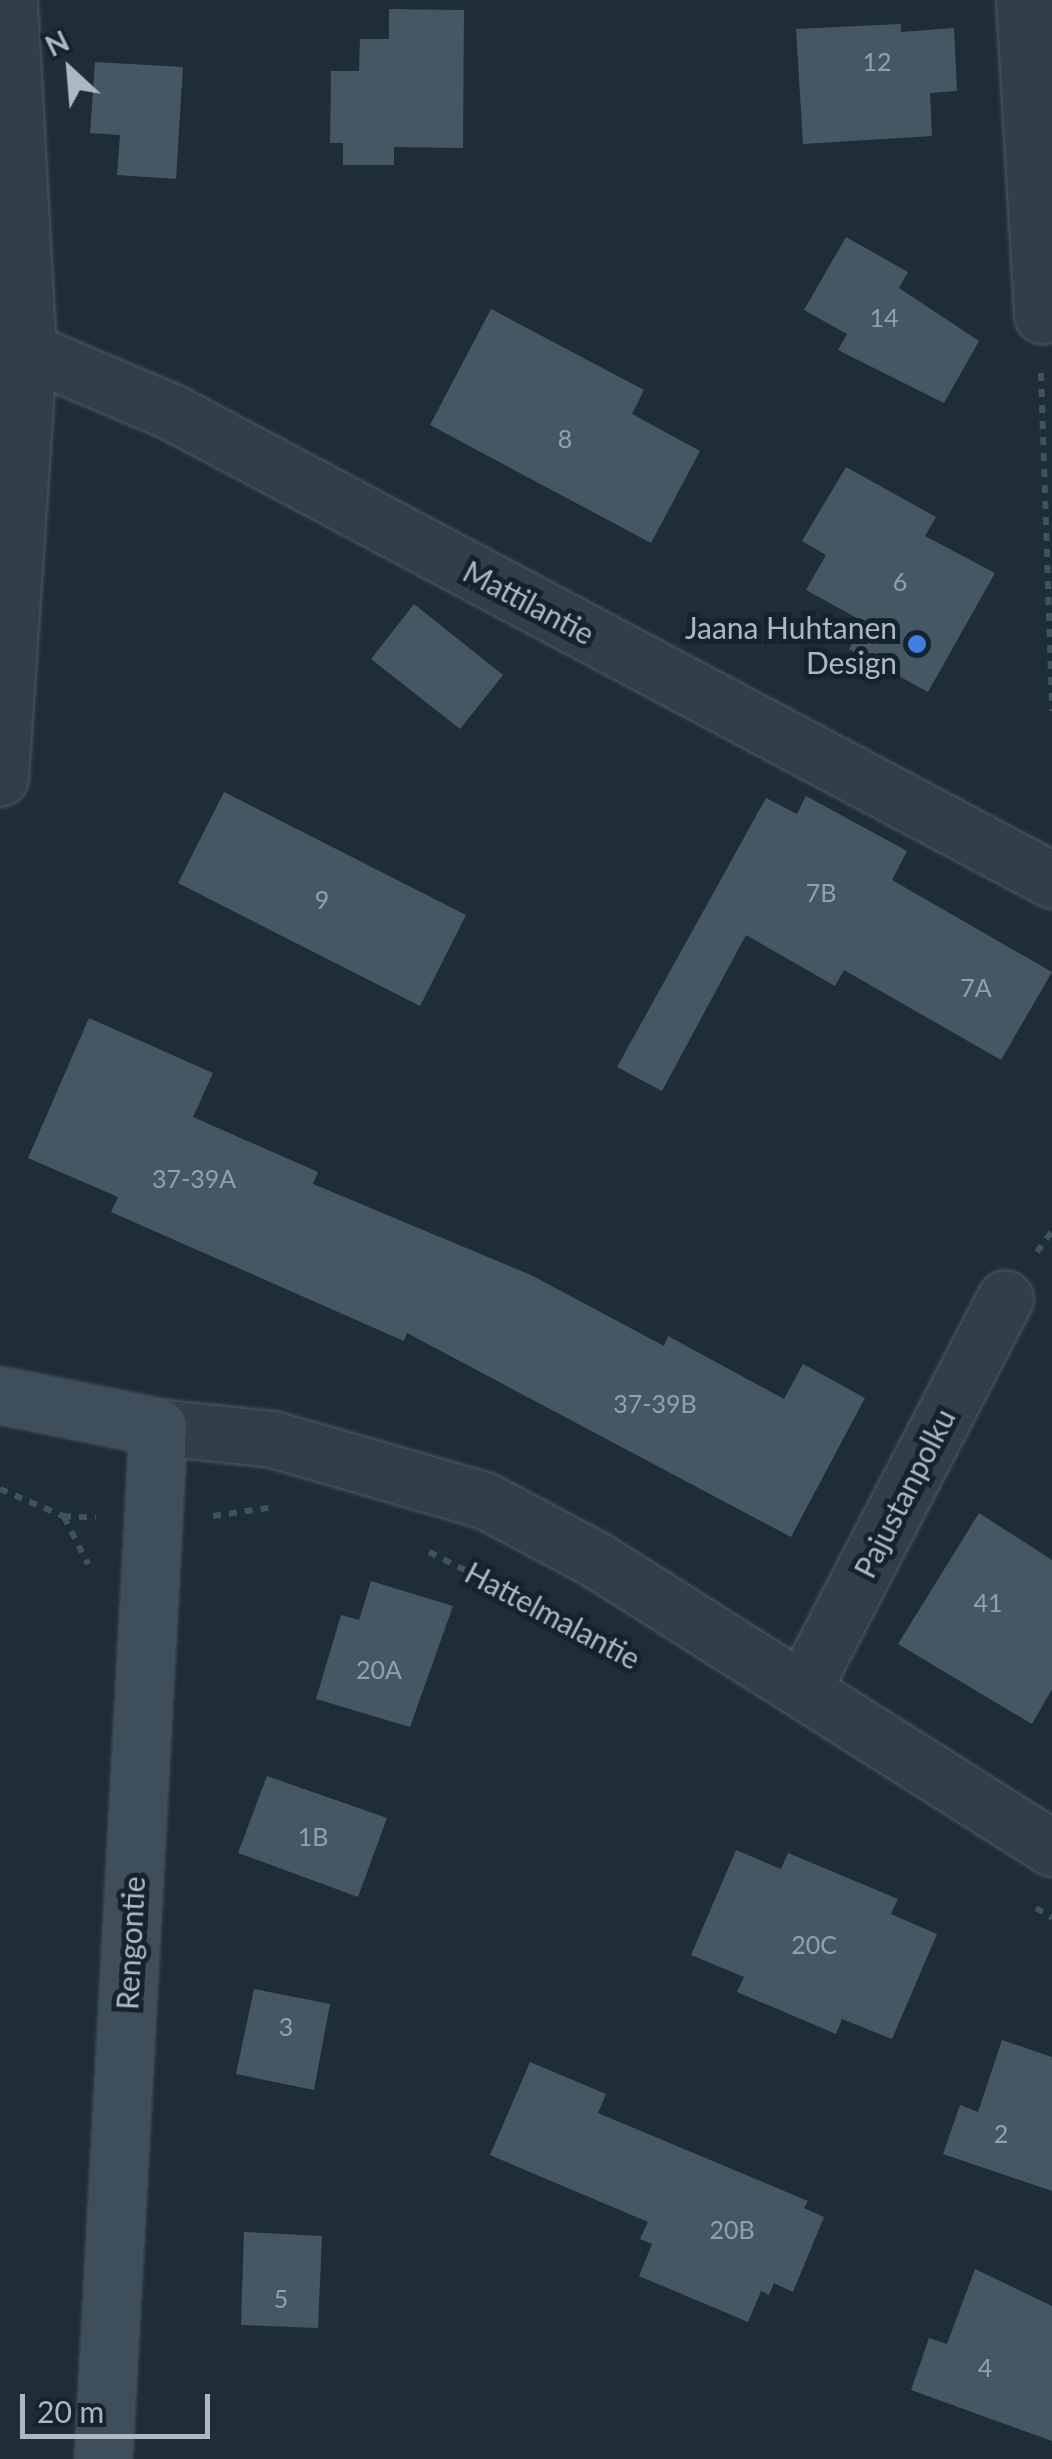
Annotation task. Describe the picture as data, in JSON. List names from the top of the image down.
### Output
{
  "streets": {
    "main road": ["Rengontie"],
    "street": ["Mattilantie", "Pajustanpolku"],
    "path": ["Hattelmalantie"]
  },
  "places": ["Jaana Huhtanen Design"],
  "house_numbers": [
    "12",
    "14",
    "8",
    "6",
    "7B",
    "9",
    "7A",
    "37-39A",
    "37-39B",
    "41",
    "20A",
    "1B",
    "20C",
    "3",
    "2",
    "20B",
    "5",
    "4"
  ],
  "scale_bar": "20 m",
  "north": "top left"
}
